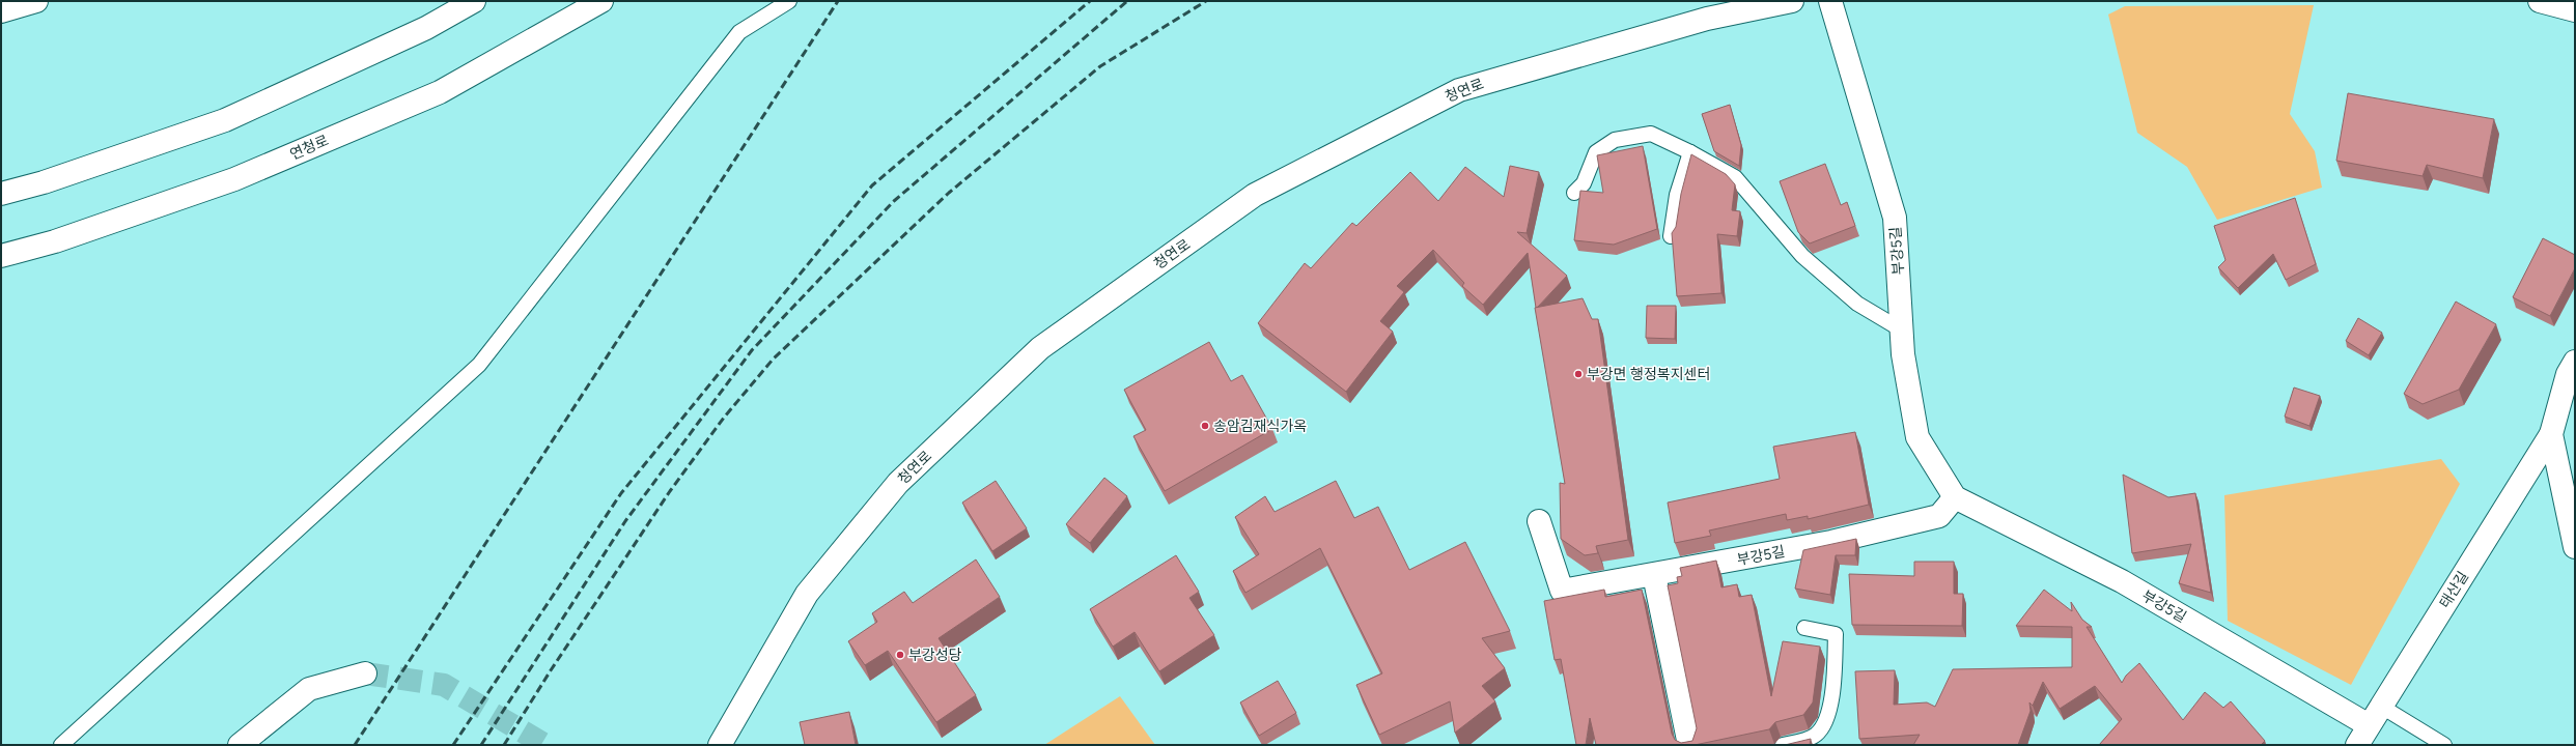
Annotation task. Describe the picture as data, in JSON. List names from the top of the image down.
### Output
{
  "streets": {
    "main road": [
      "청연로",
      "연청로",
      "부강5길",
      "태산길"
    ]
  },
  "crossings": [
    ["부강5길", "태산길"]
  ],
  "places": ["부강면 행정복지센터", "송암김재식가옥", "부강성당"]
}
